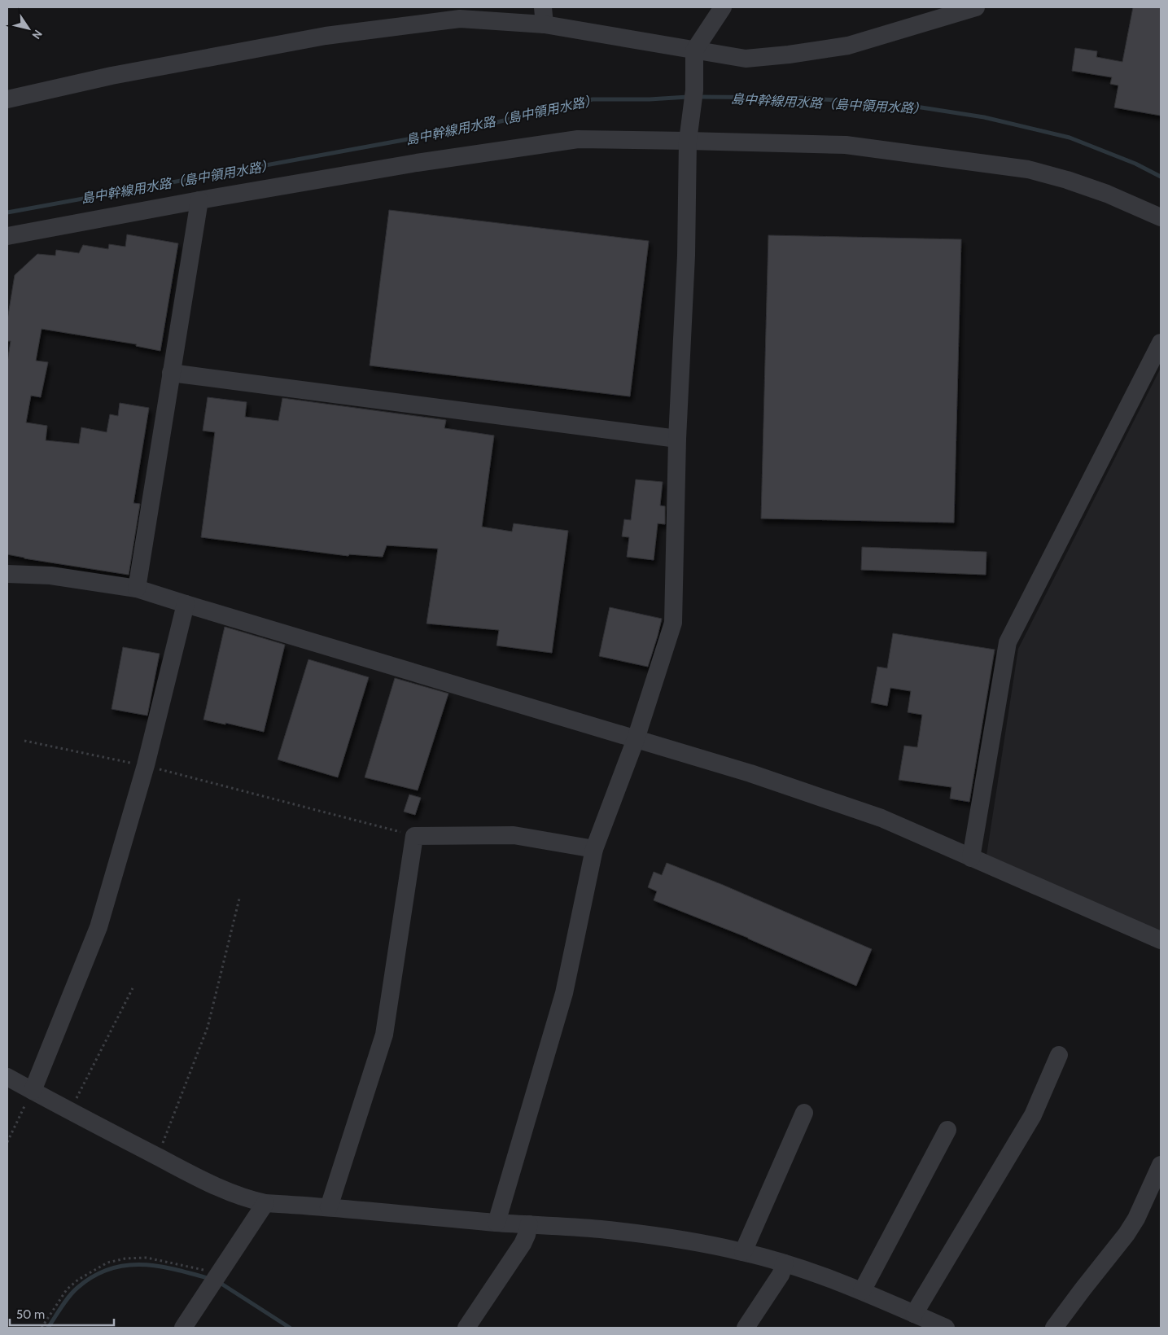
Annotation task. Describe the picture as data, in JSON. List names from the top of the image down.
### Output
{
  "water": ["島中幹線用水路（島中領用水路）"],
  "scale_bar": "50 m",
  "north": "bottom right"
}
